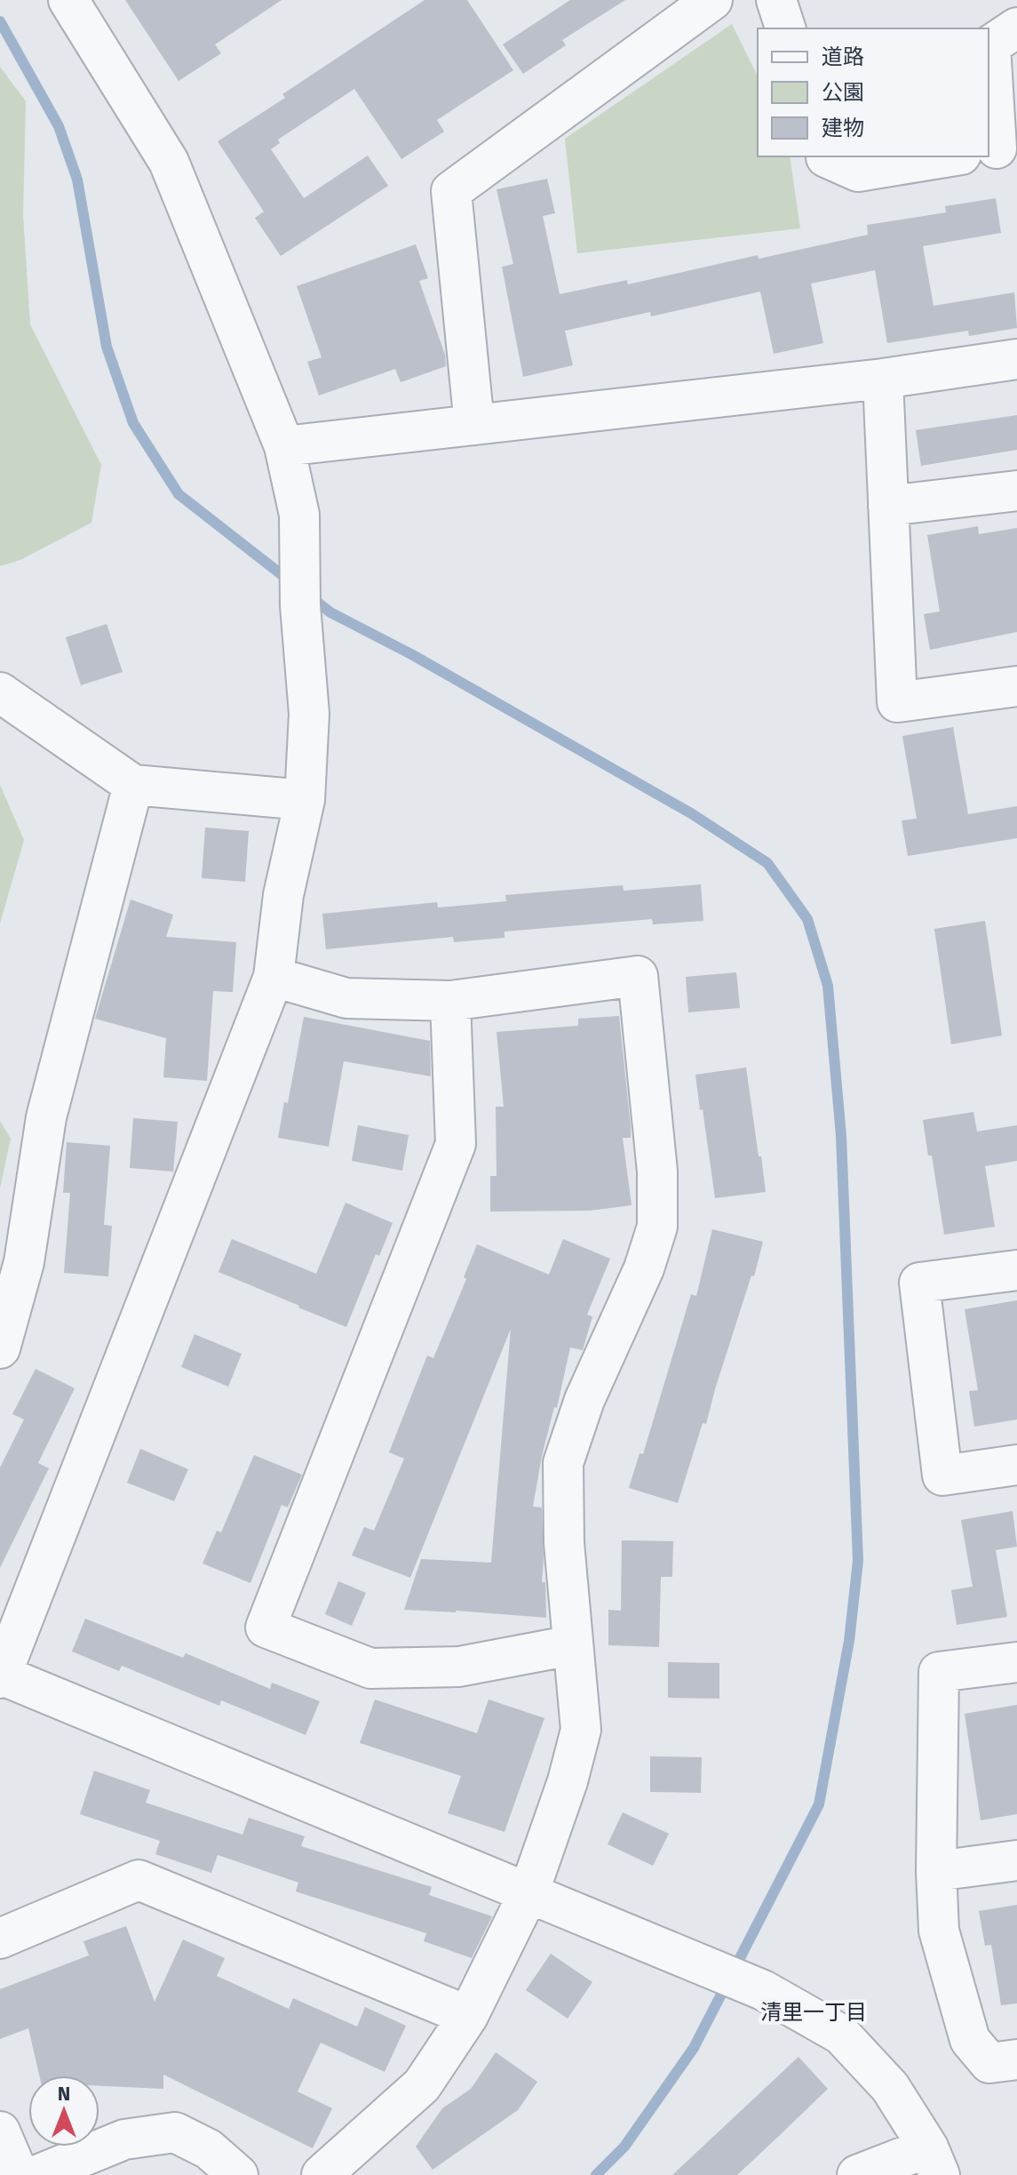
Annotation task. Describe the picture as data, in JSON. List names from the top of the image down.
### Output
{
  "districts": ["清里一丁目"],
  "legend": ["道路", "公園", "建物"],
  "north": "top"
}
